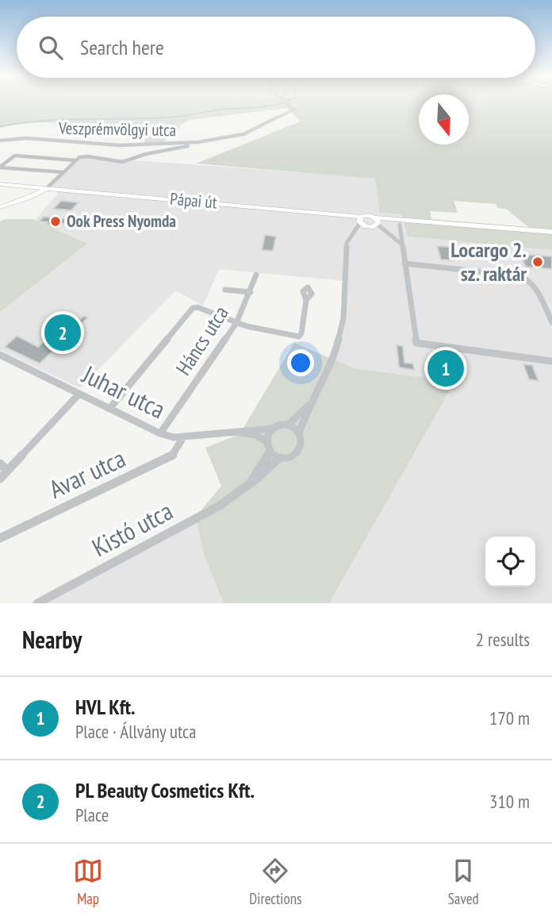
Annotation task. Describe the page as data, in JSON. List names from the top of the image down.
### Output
{
  "streets": {
    "main road": ["Pápai út"],
    "street": [
      "Veszprémvölgyi utca",
      "Háncs utca",
      "Juhar utca",
      "Avar utca",
      "Kistó utca"
    ]
  },
  "crossings": [
    ["Háncs utca", "Juhar utca"],
    ["Juhar utca", "Avar utca"],
    ["Juhar utca", "Kistó utca"]
  ],
  "places": ["Ook Press Nyomda", "Locargo 2. sz. raktár"],
  "north": "bottom",
  "page": {
    "search": "Search here",
    "pins": ["2", "1"],
    "heading": ["Nearby", "2 results"],
    "list": [
      {
        "mark": "1",
        "name": "HVL Kft.",
        "note": "Place · Állvány utca",
        "value": "170 m"
      },
      {
        "mark": "2",
        "name": "PL Beauty Cosmetics Kft.",
        "note": "Place",
        "value": "310 m"
      }
    ],
    "nav": ["Map", "Directions", "Saved"]
  }
}
